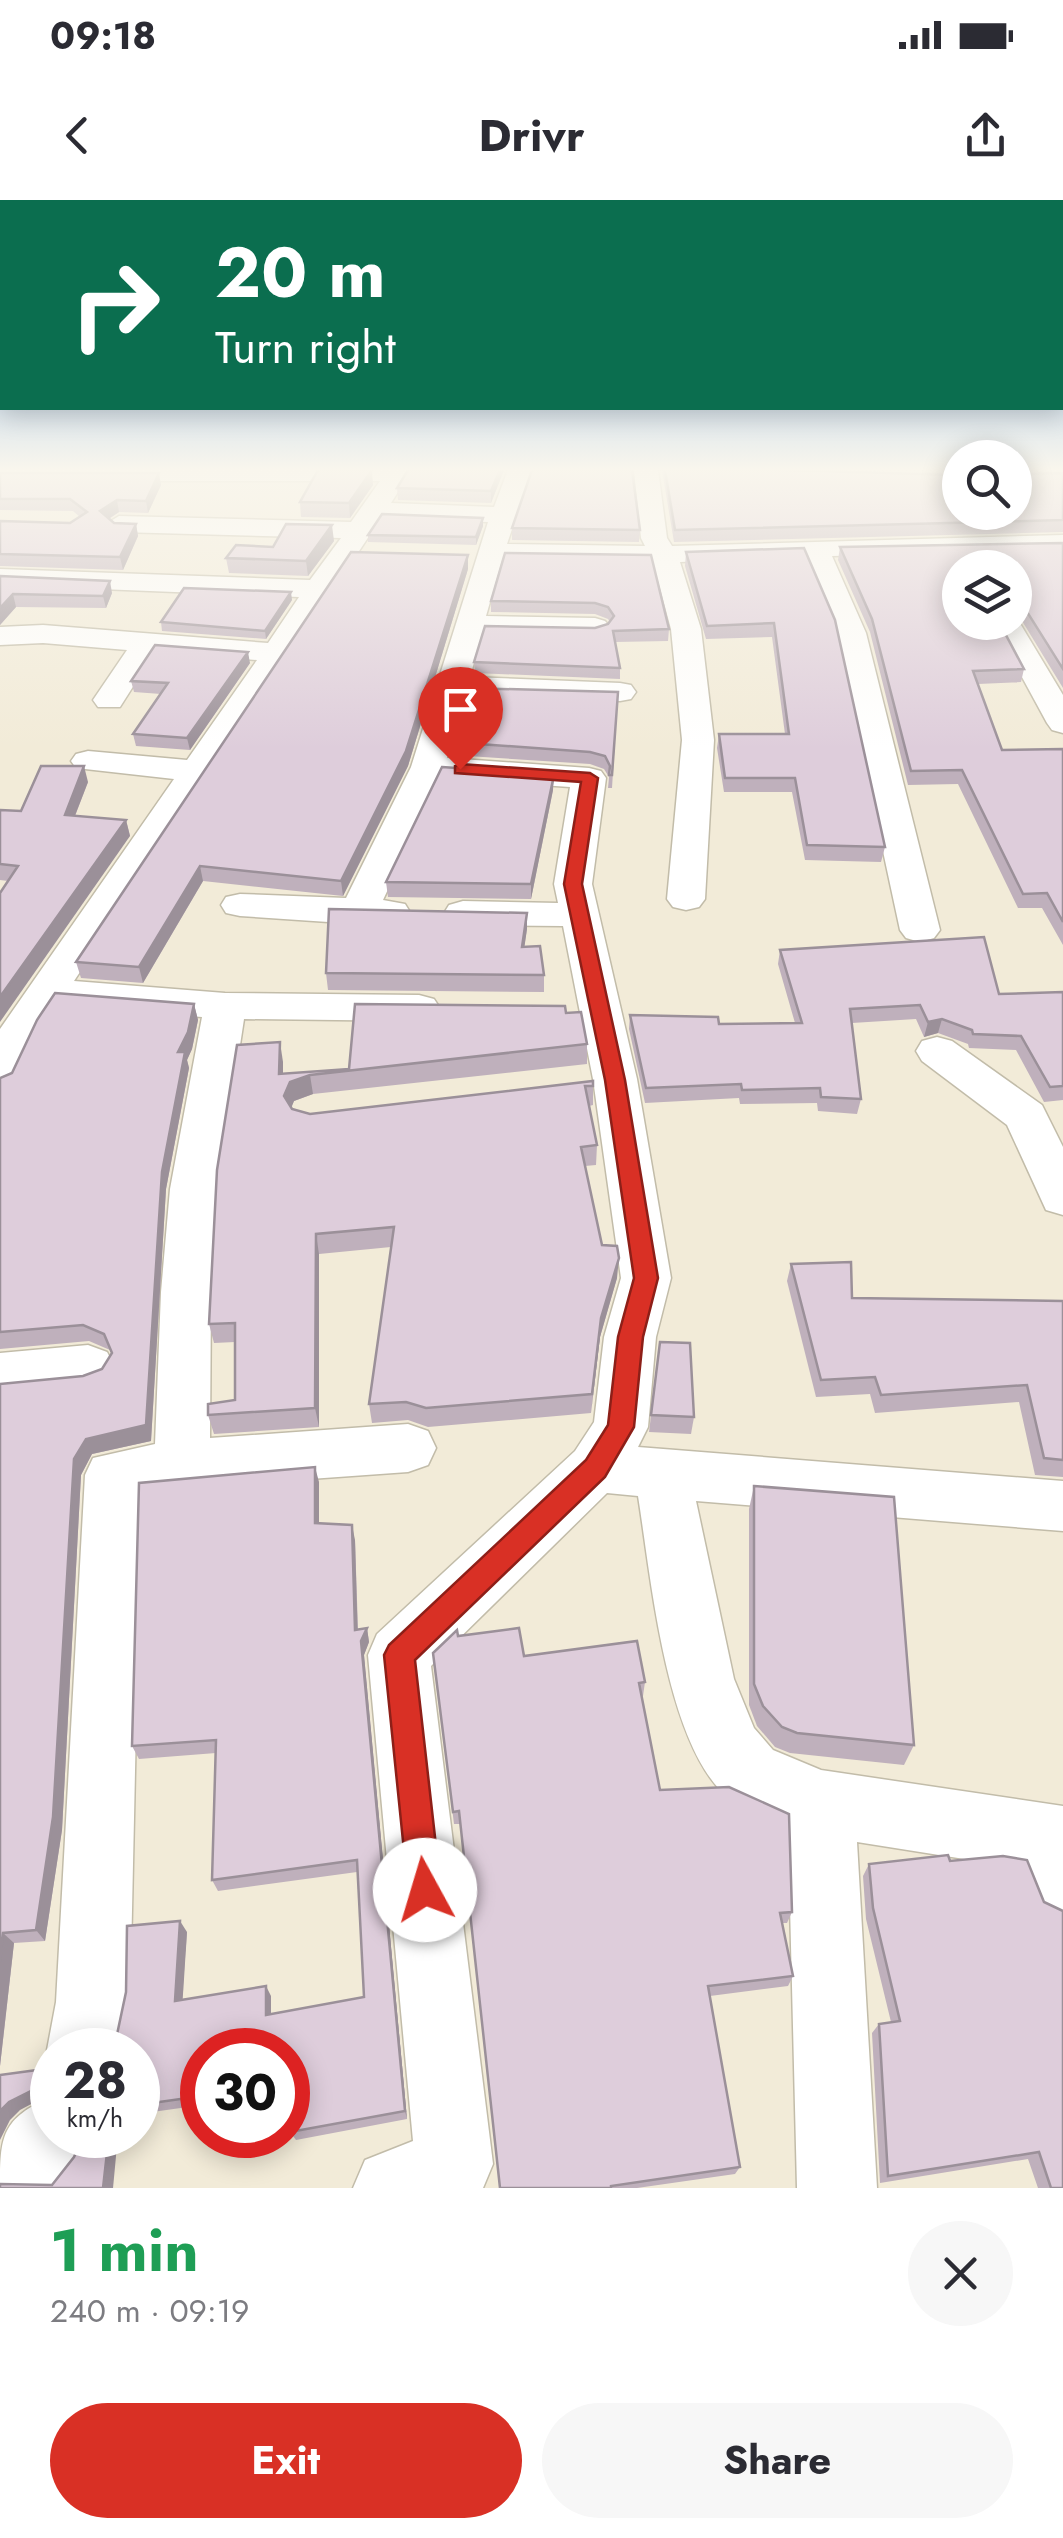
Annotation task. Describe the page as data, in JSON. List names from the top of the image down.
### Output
{
  "page": {
    "status": "09:18",
    "header": "Drivr",
    "turn": ["20 m", "Turn right"],
    "speed": "28 km/h",
    "limit": "30",
    "heading": ["1 min", "240 m · 09:19"],
    "buttons": ["Exit", "Share"]
  }
}
